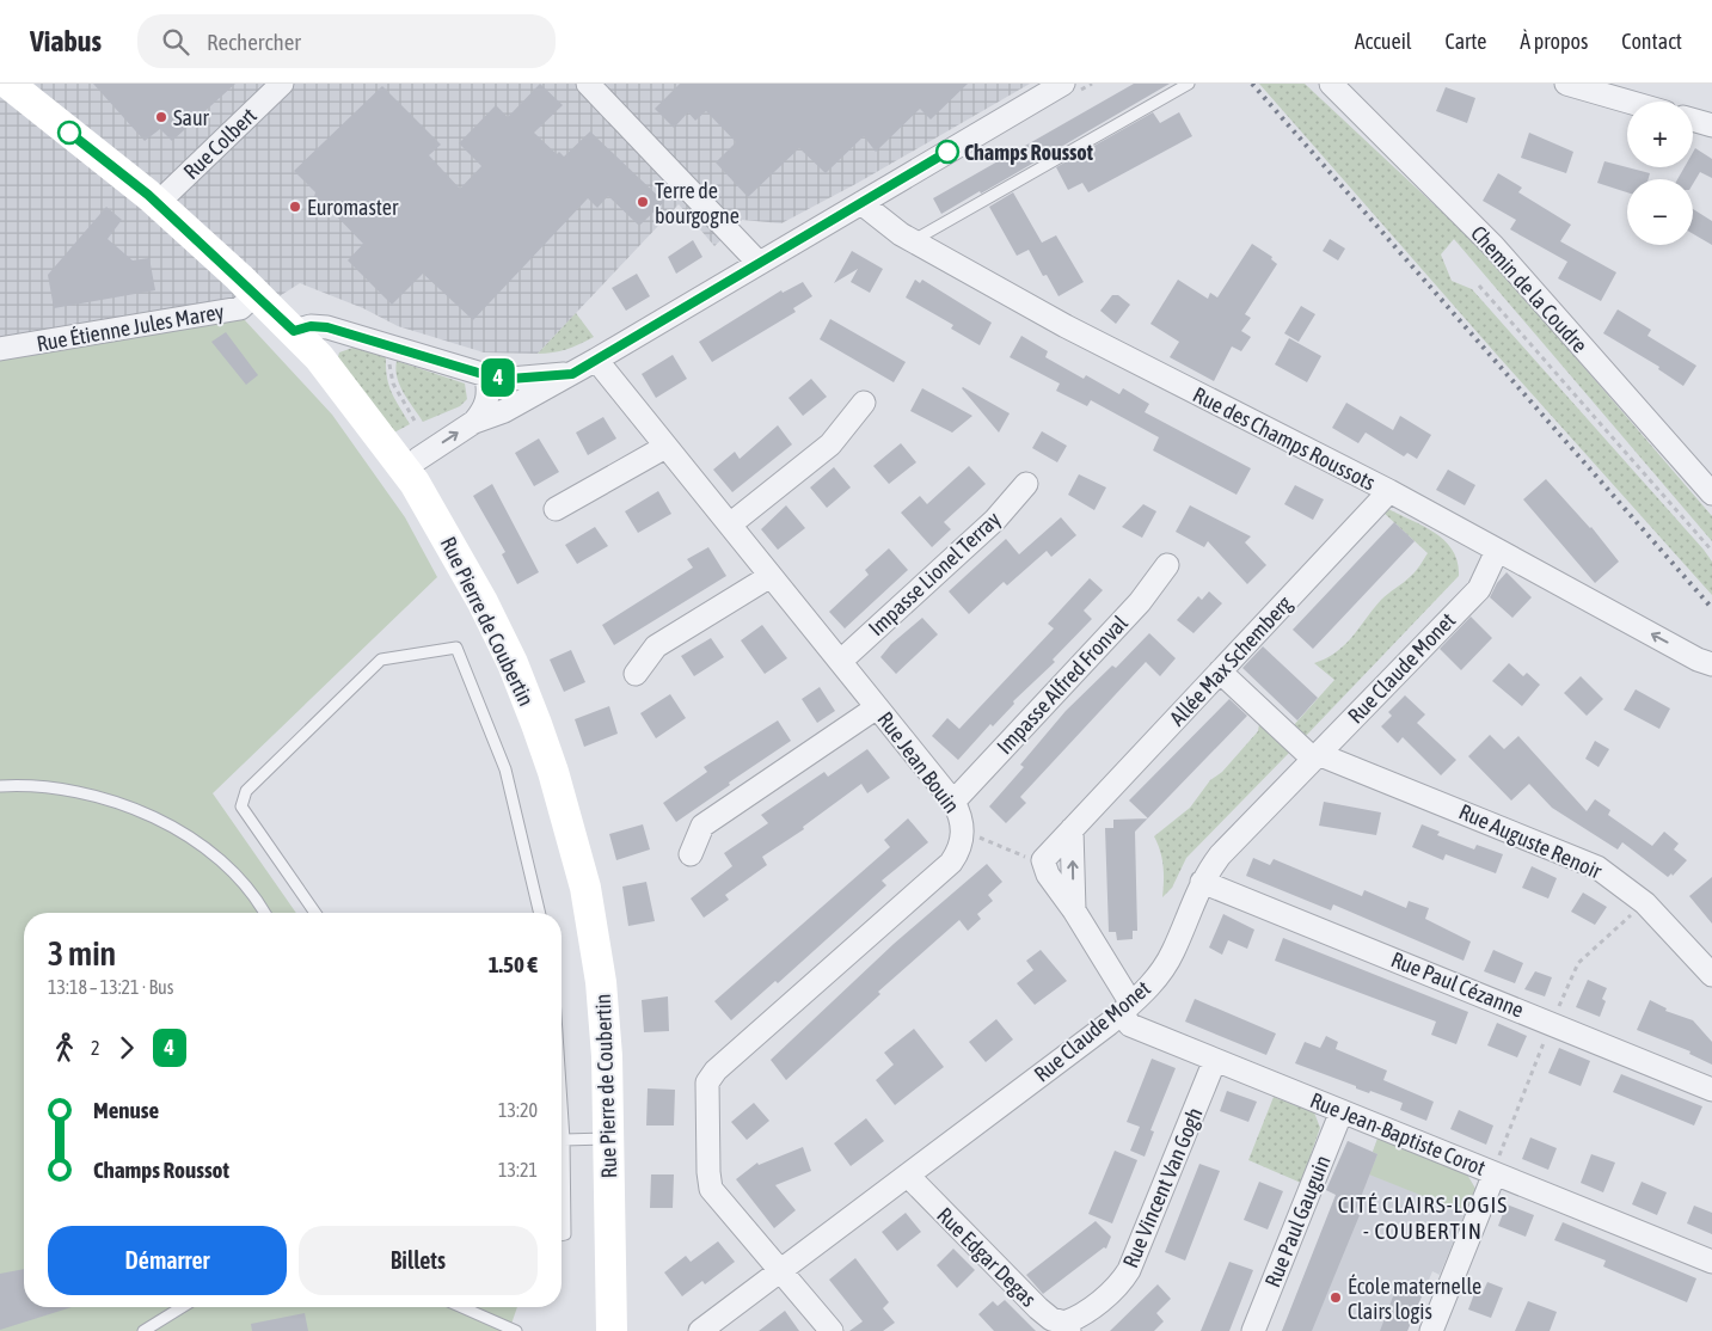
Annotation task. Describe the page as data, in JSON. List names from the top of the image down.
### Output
{
  "streets": {
    "main road": ["Rue Pierre de Coubertin"],
    "street": [
      "Rue Colbert",
      "Chemin de la Coudre",
      "Rue Étienne Jules Marey",
      "Rue des Champs Roussots",
      "Impasse Lionel Terray",
      "Allée Max Schemberg",
      "Rue Claude Monet",
      "Impasse Alfred Fronval",
      "Rue Jean Bouin",
      "Rue Auguste Renoir",
      "Rue Paul Cézanne",
      "Rue Jean-Baptiste Corot",
      "Rue Vincent Van Gogh",
      "Rue Paul Gauguin",
      "Rue Edgar Degas"
    ]
  },
  "crossings": [
    ["Rue Colbert", "Rue Pierre de Coubertin"],
    ["Rue Étienne Jules Marey", "Rue Pierre de Coubertin"],
    ["Rue des Champs Roussots", "Allée Max Schemberg"],
    ["Rue des Champs Roussots", "Rue Claude Monet"],
    ["Impasse Lionel Terray", "Rue Jean Bouin"],
    ["Rue Claude Monet", "Rue Jean Bouin"],
    ["Rue Claude Monet", "Rue Auguste Renoir"],
    ["Rue Claude Monet", "Rue Paul Cézanne"],
    ["Rue Claude Monet", "Rue Jean-Baptiste Corot"],
    ["Rue Claude Monet", "Rue Edgar Degas"],
    ["Impasse Alfred Fronval", "Rue Jean Bouin"],
    ["Rue Jean-Baptiste Corot", "Rue Vincent Van Gogh"],
    ["Rue Jean-Baptiste Corot", "Rue Paul Gauguin"],
    ["Rue Vincent Van Gogh", "Rue Edgar Degas"]
  ],
  "districts": ["CITÉ CLAIRS-LOGIS - COUBERTIN"],
  "places": [
    "Saur",
    "Champs Roussot",
    "Terre de bourgogne",
    "Euromaster",
    "École maternelle Clairs logis"
  ],
  "lines": ["bus line 4"],
  "page": {
    "header": "Viabus",
    "search": "Rechercher",
    "nav": [
      "Accueil",
      "Carte",
      "À propos",
      "Contact"
    ],
    "on_map": "4",
    "map_buttons": ["+", "−"],
    "heading": ["3 min", "13:18 – 13:21 · Bus", "1.50 €"],
    "legs": ["2", "4"],
    "list": [
      {
        "name": "Menuse",
        "value": "13:20"
      },
      {
        "name": "Champs Roussot",
        "value": "13:21"
      }
    ],
    "buttons": ["Démarrer", "Billets"]
  }
}
